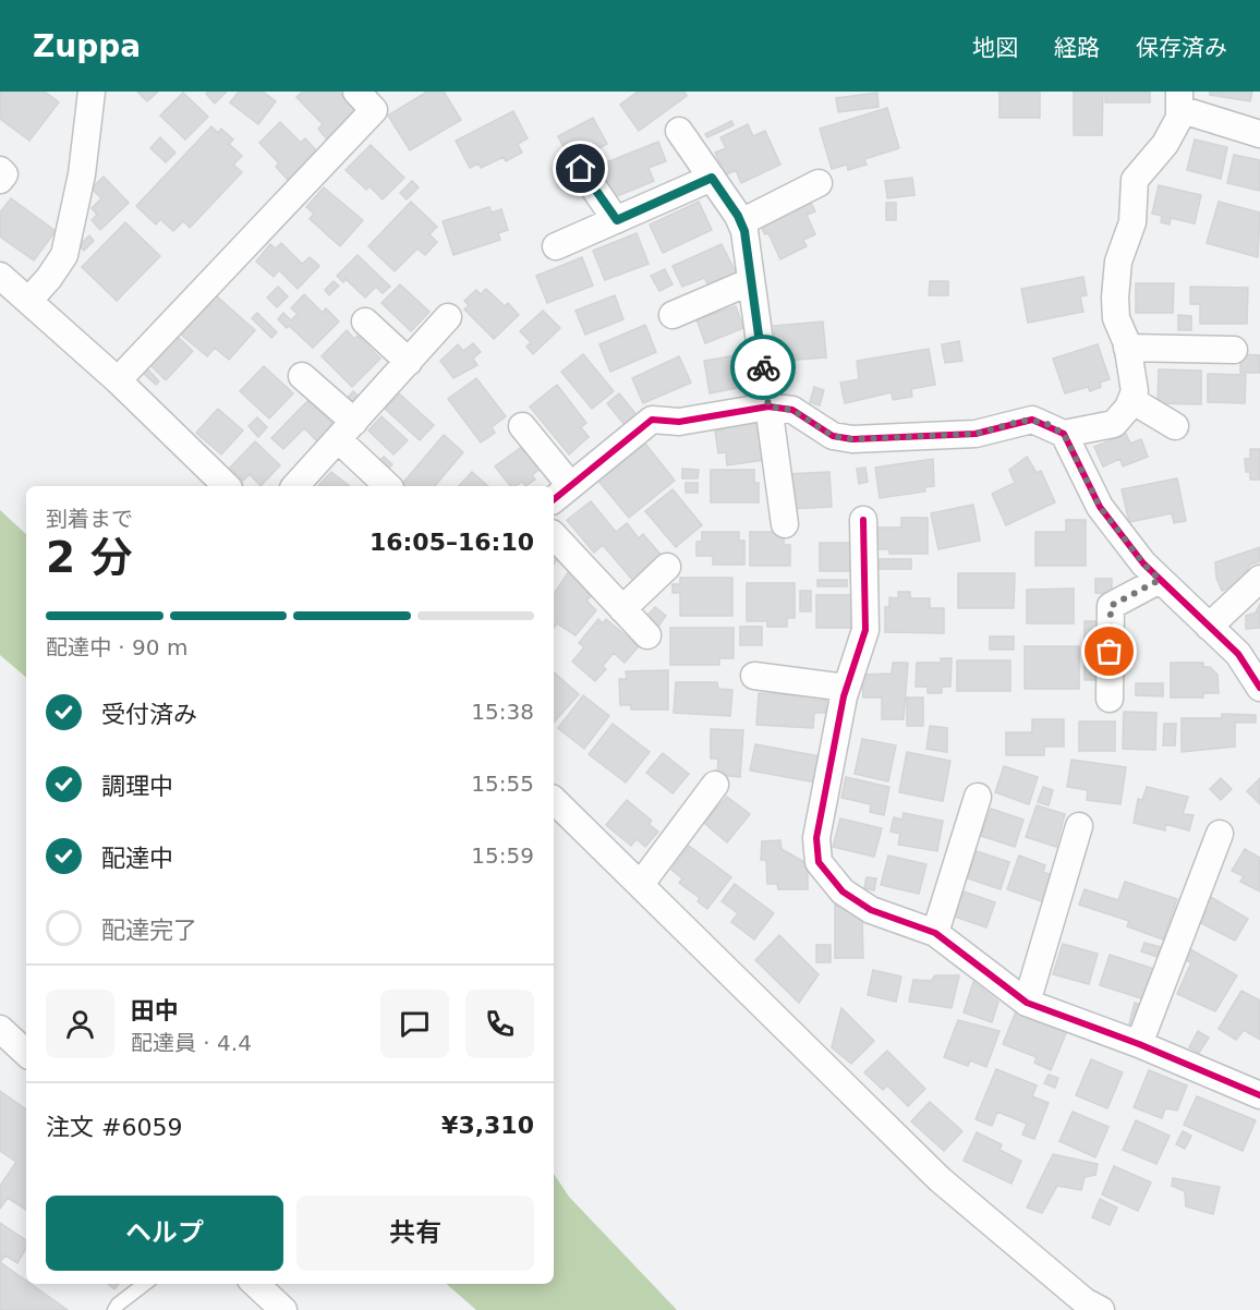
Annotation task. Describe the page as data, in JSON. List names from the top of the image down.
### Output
{
  "page": {
    "header": "Zuppa",
    "nav": ["地図", "経路", "保存済み"],
    "heading": ["2 分", "到着まで", "16:05–16:10"],
    "panel": [
      "田中",
      "配達員 · 4.4",
      "注文 #6059",
      "¥3,310"
    ],
    "bar": "配達中 · 90 m",
    "list": [
      ["受付済み", "15:38"],
      ["調理中", "15:55"],
      ["配達中", "15:59"],
      "配達完了"
    ],
    "buttons": ["ヘルプ", "共有"]
  }
}
